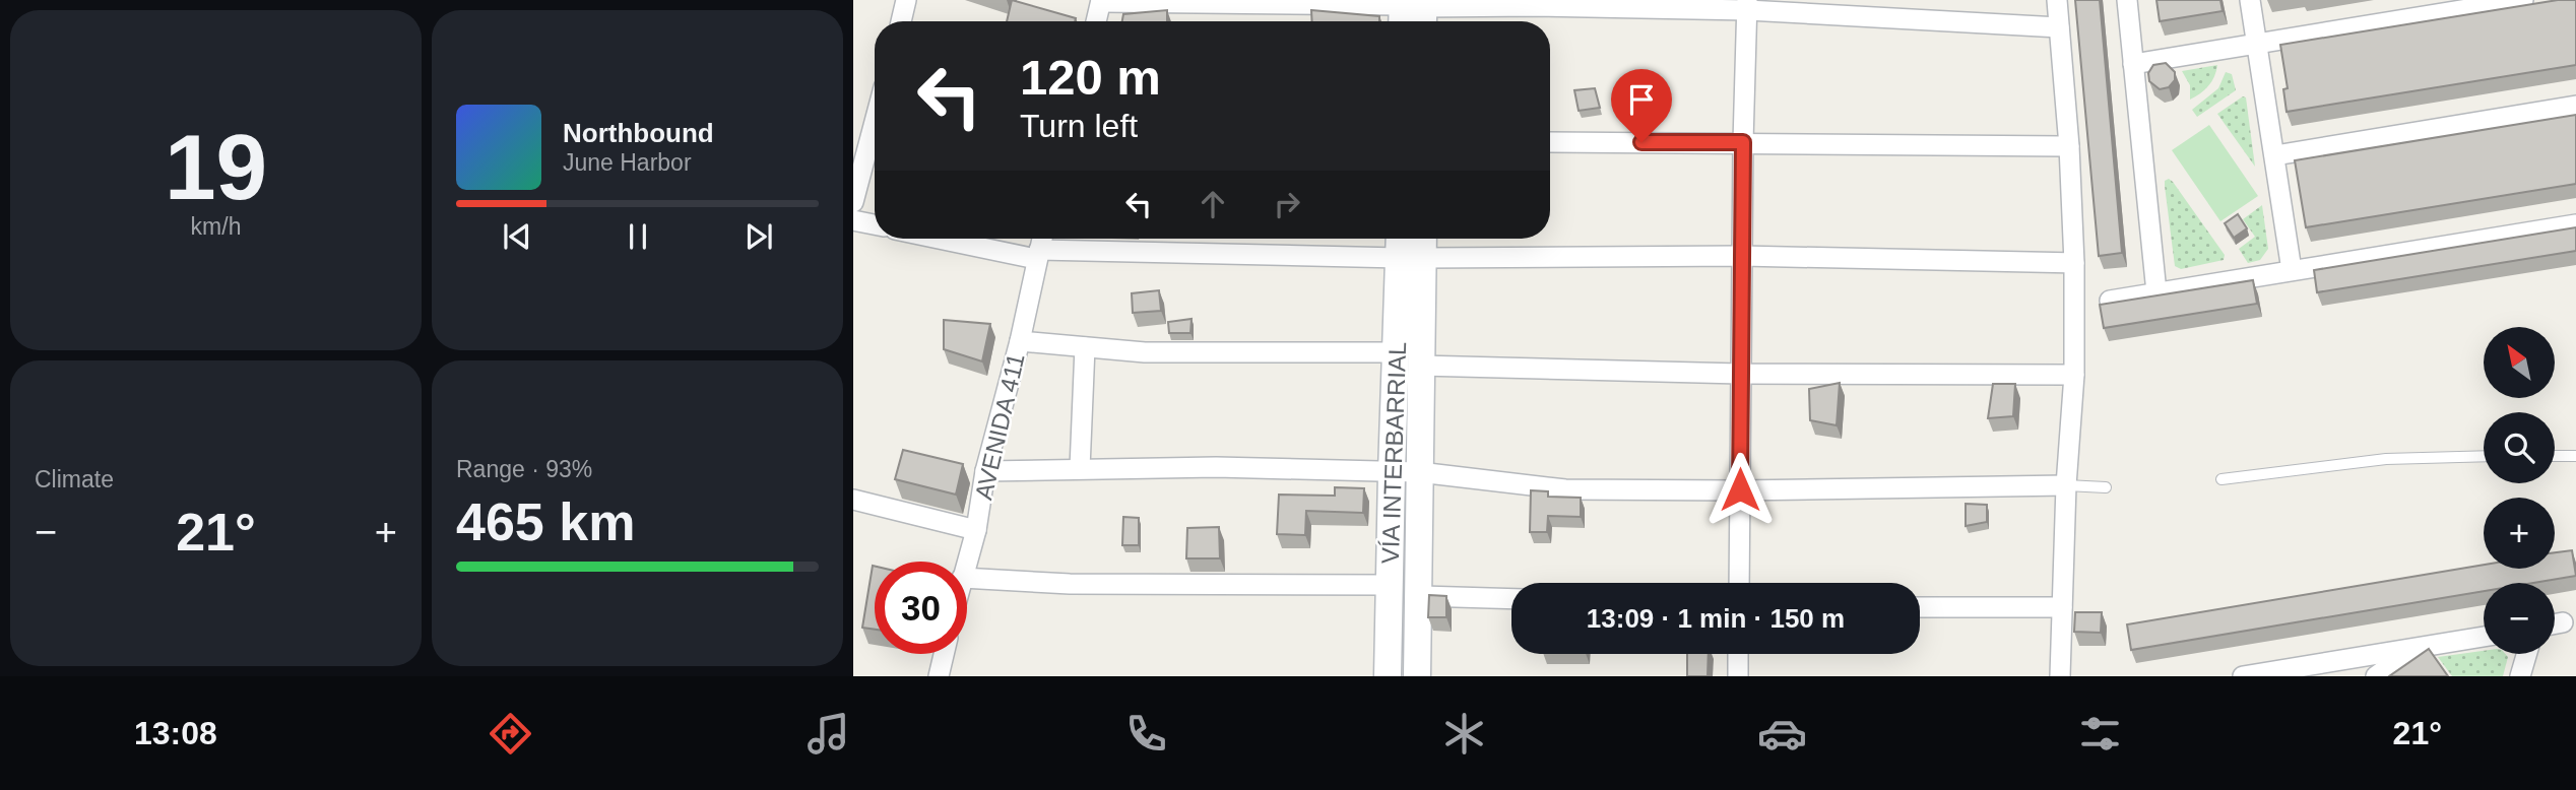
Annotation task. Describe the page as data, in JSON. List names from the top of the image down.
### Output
{
  "streets": {
    "main road": ["VÍA INTERBARRIAL"],
    "street": ["AVENIDA 411"]
  },
  "north": "top left",
  "page": {
    "tile": [
      ["19", "km/h"],
      "Climate",
      ["Range · 93%", "465 km"]
    ],
    "turn": ["120 m", "Turn left"],
    "song": ["Northbound", "June Harbor"],
    "map_buttons": ["+", "−"],
    "heat": ["−", "21°", "+"],
    "limit": "30",
    "trip": "13:09 · 1 min · 150 m",
    "tabs": ["13:08", "21°"]
  }
}
